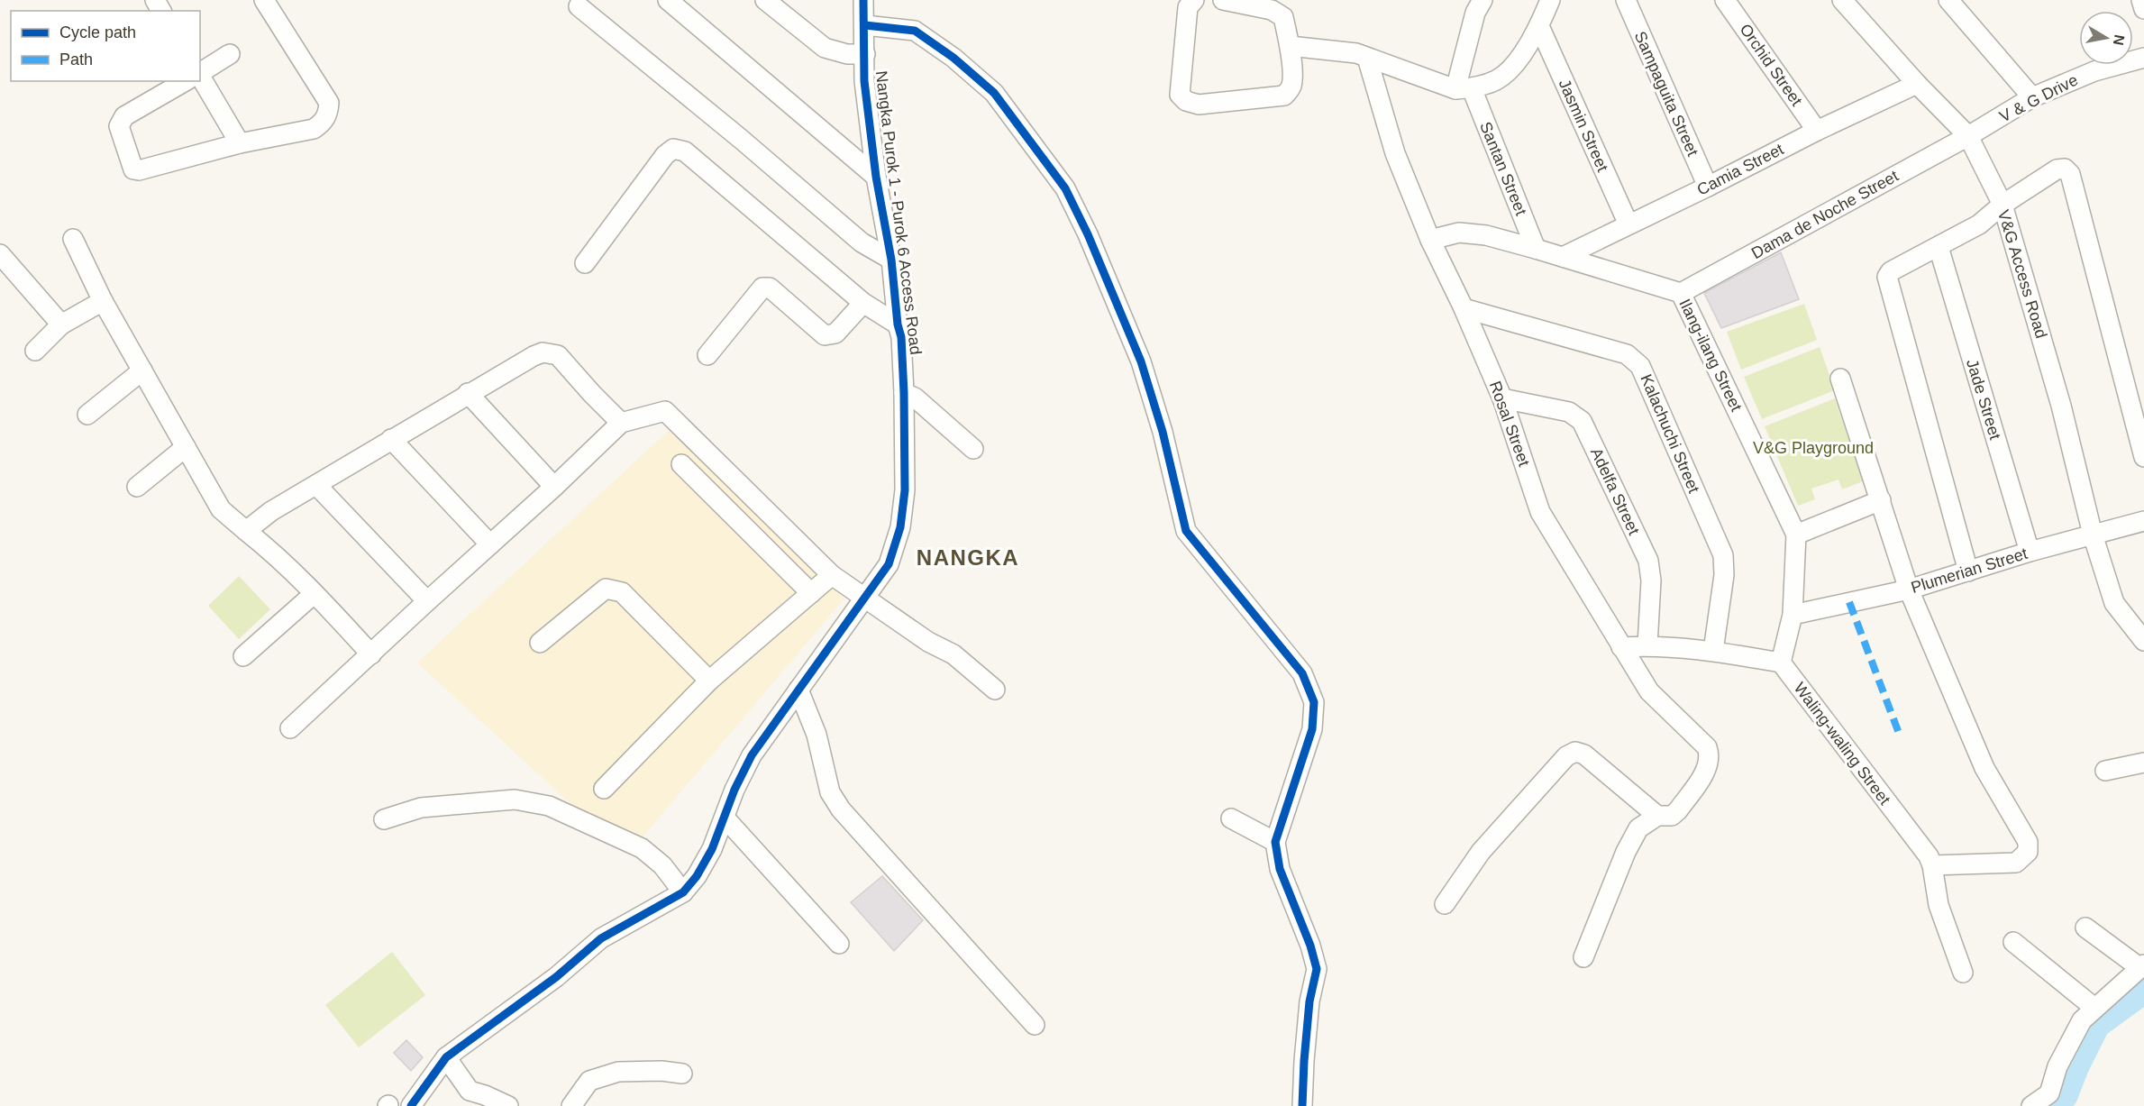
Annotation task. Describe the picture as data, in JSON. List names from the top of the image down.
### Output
{
  "streets": {
    "street": [
      "Orchid Street",
      "Sampaguita Street",
      "V & G Drive",
      "Jasmin Street",
      "Santan Street",
      "Camia Street",
      "Nangka Purok 1 - Purok 6 Access Road",
      "Dama de Noche Street",
      "V&G Access Road",
      "Ilang-ilang Street",
      "Jade Street",
      "Rosal Street",
      "Kalachuchi Street",
      "Adelfa Street",
      "Plumerian Street",
      "Waling-waling Street"
    ]
  },
  "crossings": [
    ["Orchid Street", "Camia Street"],
    ["Sampaguita Street", "Camia Street"],
    ["V & G Drive", "Dama de Noche Street"],
    ["V & G Drive", "V&G Access Road"],
    ["Jasmin Street", "Camia Street"],
    ["Santan Street", "Ilang-ilang Street"],
    ["Camia Street", "V&G Access Road"],
    ["Camia Street", "Ilang-ilang Street"],
    ["Dama de Noche Street", "V&G Access Road"],
    ["Dama de Noche Street", "Ilang-ilang Street"],
    ["V&G Access Road", "Plumerian Street"],
    ["Ilang-ilang Street", "Rosal Street"],
    ["Ilang-ilang Street", "Plumerian Street"],
    ["Ilang-ilang Street", "Waling-waling Street"],
    ["Jade Street", "Plumerian Street"],
    ["Rosal Street", "Kalachuchi Street"],
    ["Rosal Street", "Adelfa Street"]
  ],
  "districts": ["NANGKA"],
  "parks": ["V&G Playground"],
  "legend": ["Cycle path", "Path"],
  "north": "right"
}
